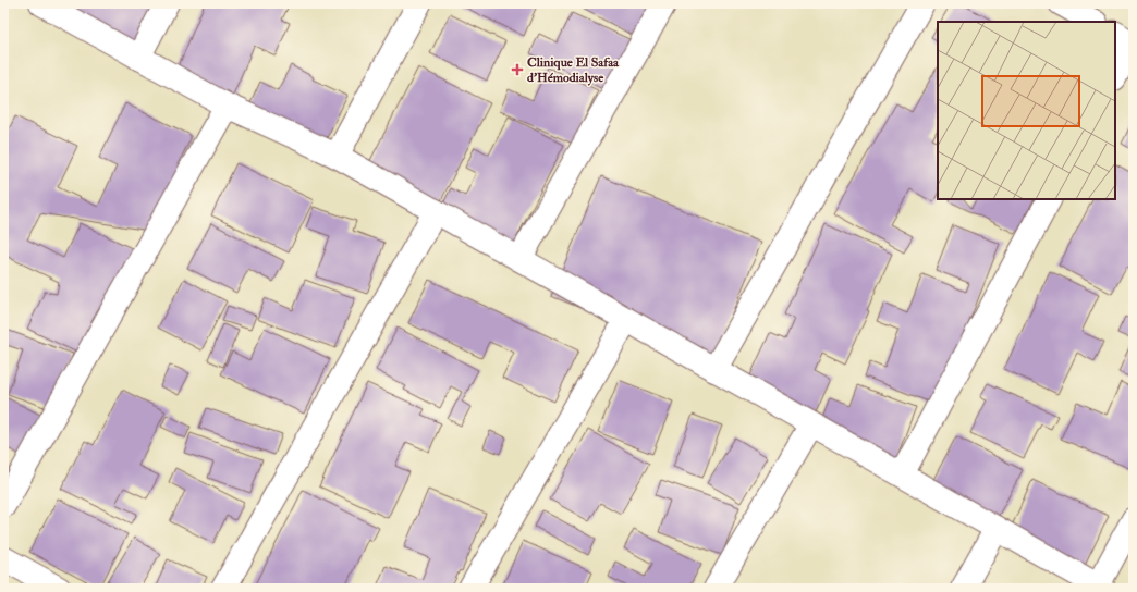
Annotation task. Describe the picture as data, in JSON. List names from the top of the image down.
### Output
{
  "places": {
    "health": ["Clinique El Safaa d'Hémodialyse"]
  }
}
